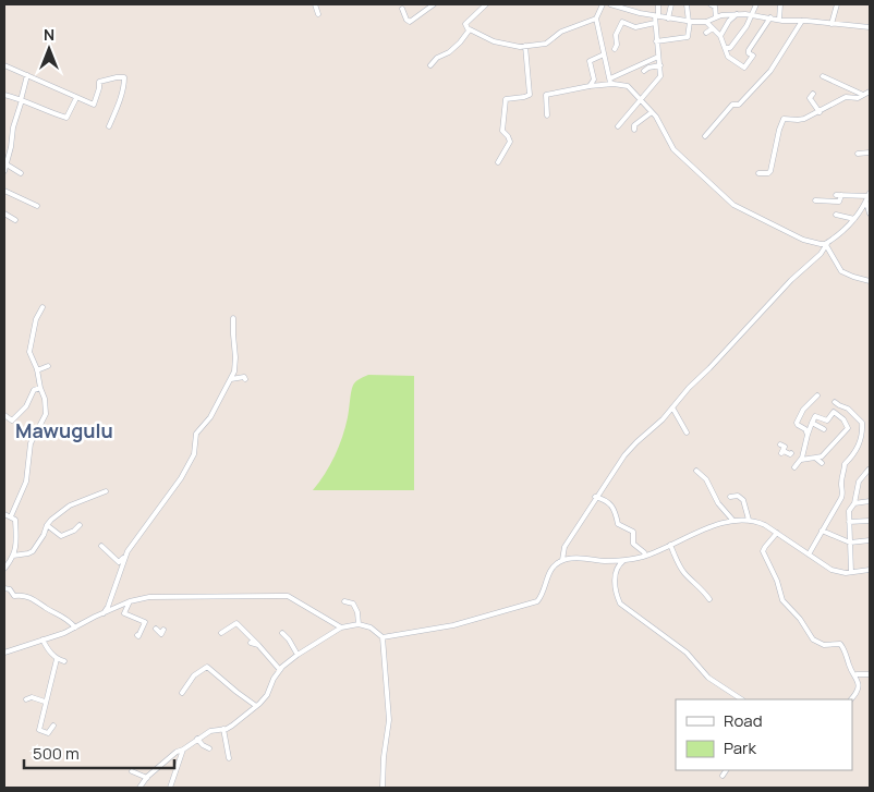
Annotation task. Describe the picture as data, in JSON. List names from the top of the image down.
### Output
{
  "districts": ["Mawugulu"],
  "legend": ["Road", "Park"],
  "scale_bar": "500 m",
  "north": "top"
}
